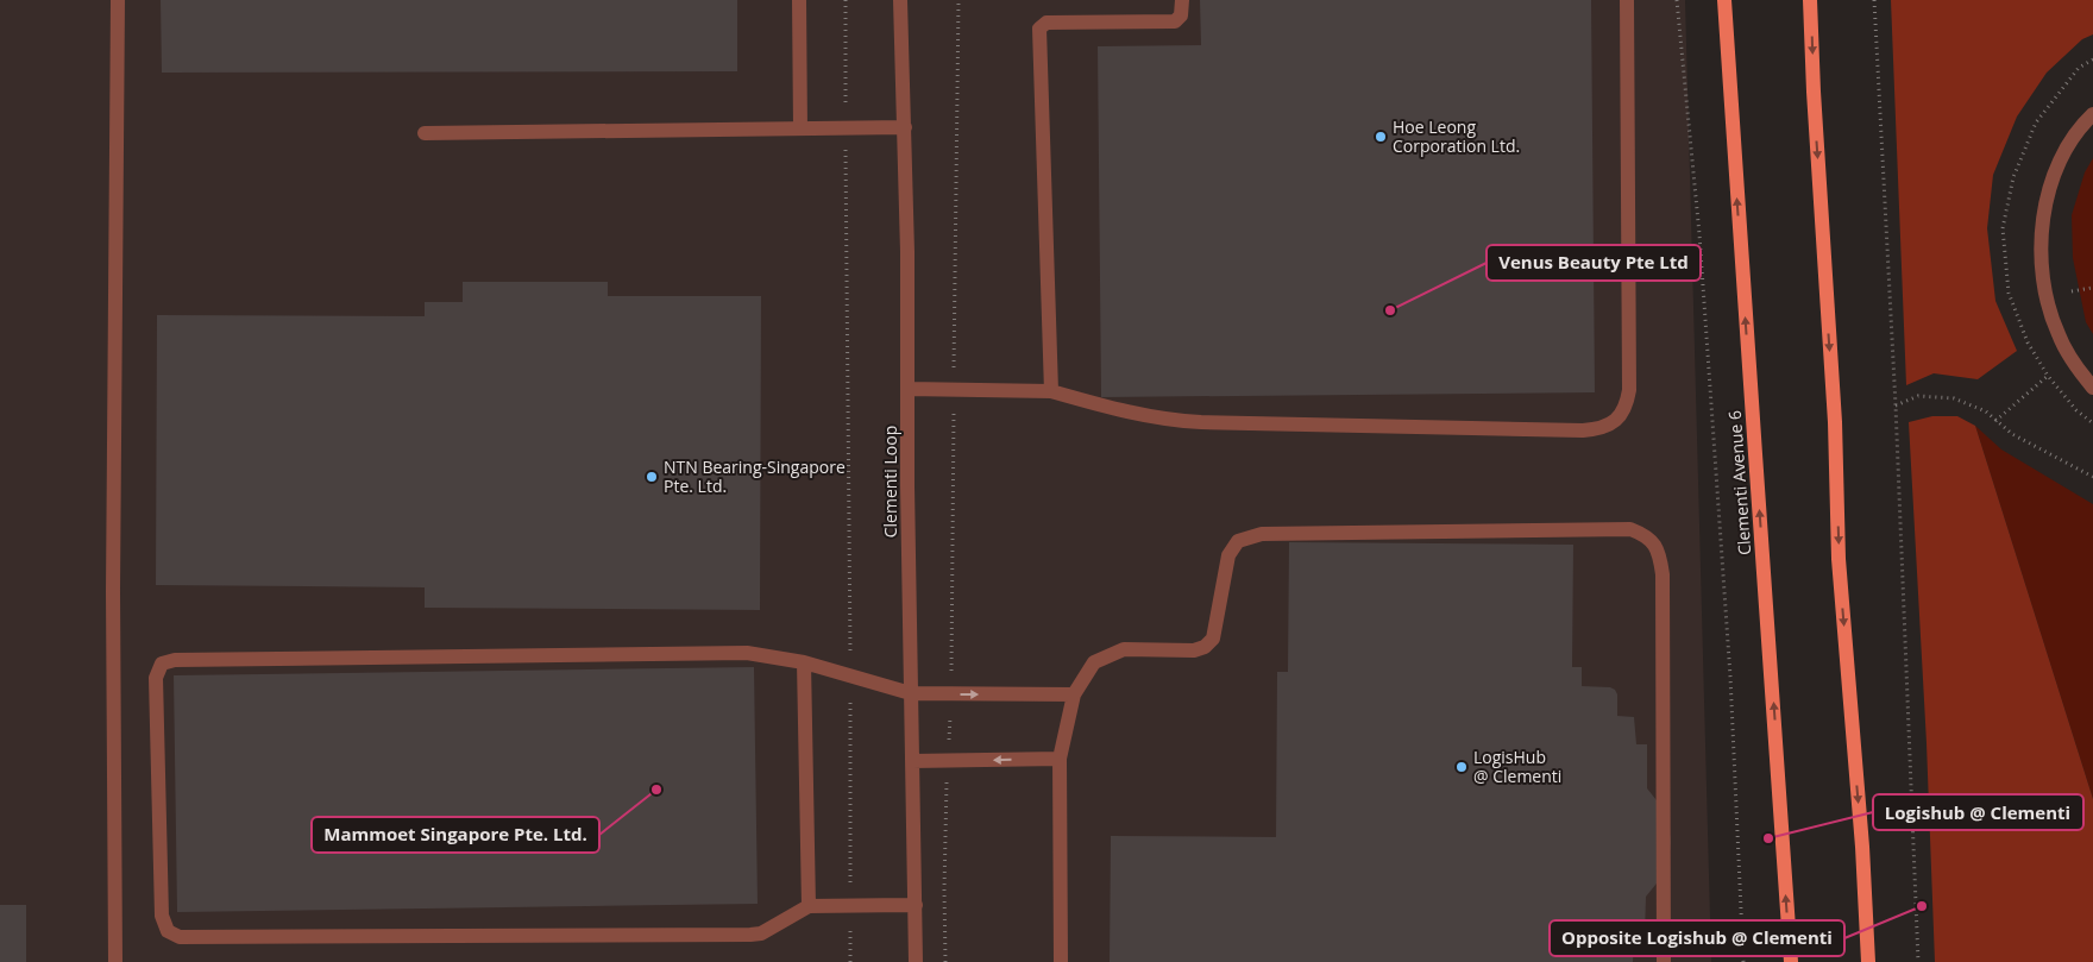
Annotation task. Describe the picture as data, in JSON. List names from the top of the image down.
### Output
{
  "streets": {
    "main road": ["Clementi Avenue 6"],
    "street": ["Clementi Loop"]
  },
  "places": [
    "Hoe Leong Corporation Ltd.",
    "Venus Beauty Pte Ltd",
    "NTN Bearing-Singapore Pte. Ltd.",
    "LogisHub @ Clementi",
    "Mammoet Singapore Pte. Ltd.",
    "Logishub @ Clementi",
    "Opposite Logishub @ Clementi"
  ]
}
